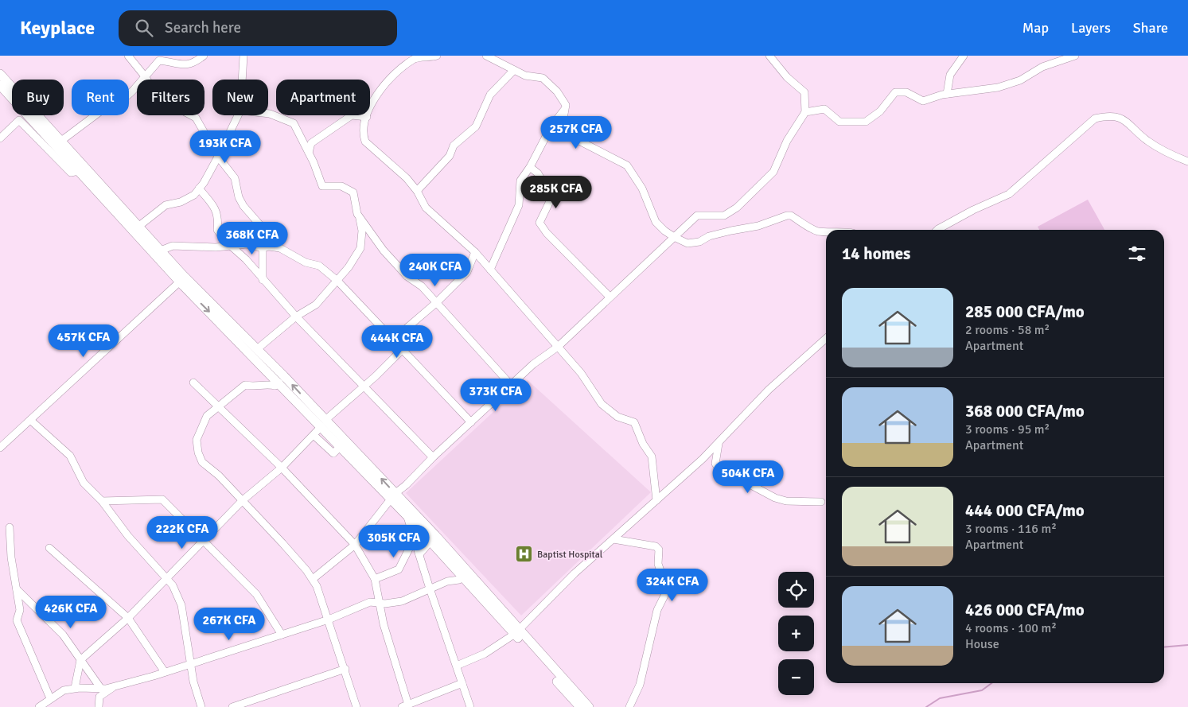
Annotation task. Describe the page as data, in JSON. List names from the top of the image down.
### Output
{
  "places": {
    "hospital": ["Baptist Hospital"]
  },
  "page": {
    "header": "Keyplace",
    "search": "Search here",
    "nav": ["Map", "Layers", "Share"],
    "chip": [
      "Buy",
      "Rent",
      "Filters",
      "New",
      "Apartment"
    ],
    "price": [
      "257K CFA",
      "193K CFA",
      "285K CFA",
      "368K CFA",
      "240K CFA",
      "457K CFA",
      "444K CFA",
      "373K CFA",
      "504K CFA",
      "222K CFA",
      "305K CFA",
      "324K CFA",
      "426K CFA",
      "267K CFA"
    ],
    "heading": "14 homes",
    "list": [
      {
        "name": "285 000 CFA/mo",
        "note": "2 rooms · 58 m² · Apartment"
      },
      {
        "name": "368 000 CFA/mo",
        "note": "3 rooms · 95 m² · Apartment"
      },
      {
        "name": "444 000 CFA/mo",
        "note": "3 rooms · 116 m² · Apartment"
      },
      {
        "name": "426 000 CFA/mo",
        "note": "4 rooms · 100 m² · House"
      }
    ],
    "map_buttons": ["+", "−"]
  }
}
